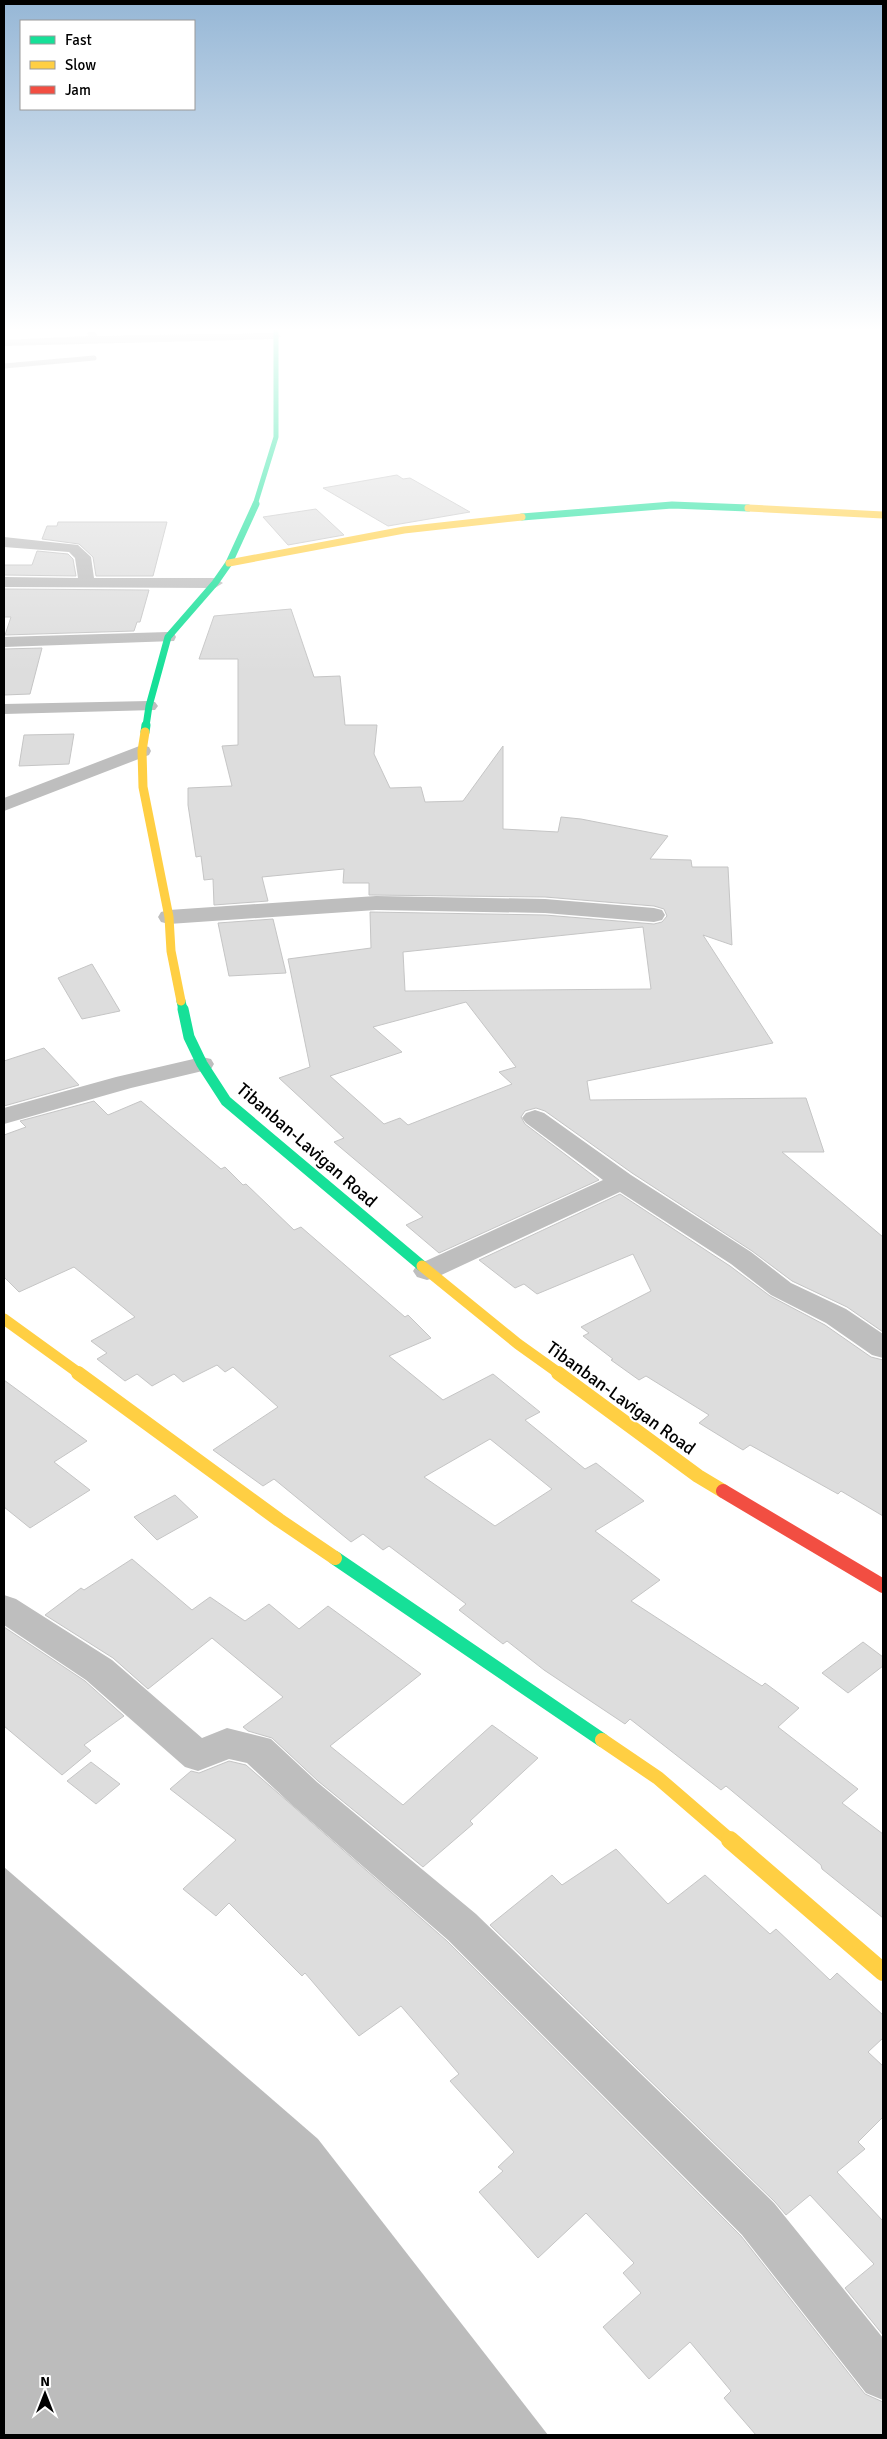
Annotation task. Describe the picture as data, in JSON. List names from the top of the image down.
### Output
{
  "streets": {
    "main road": ["Tibanban-Lavigan Road"]
  },
  "legend": ["Fast", "Slow", "Jam"],
  "north": "top"
}
